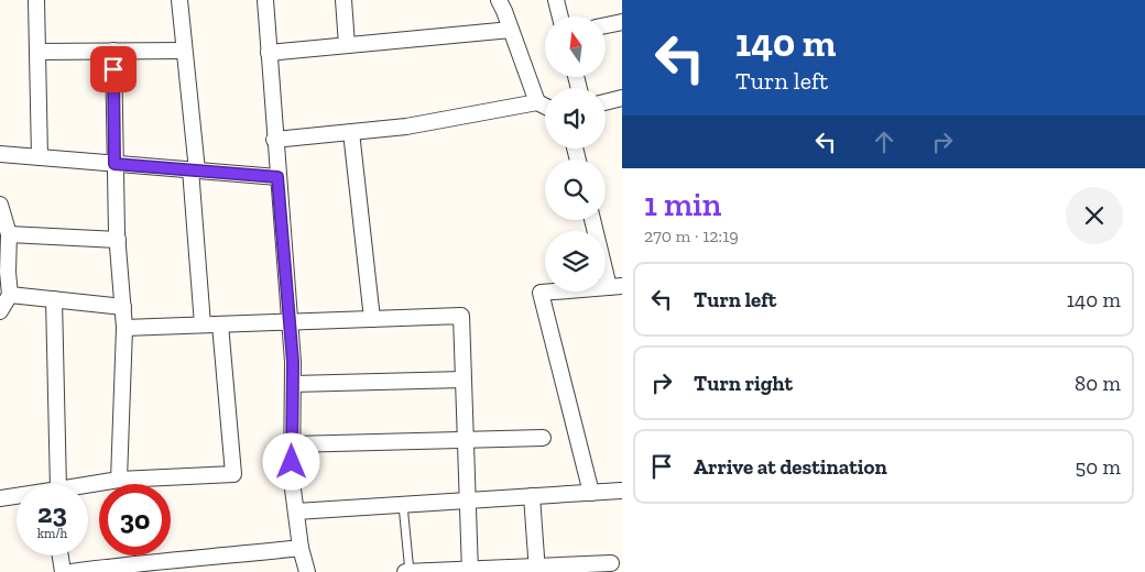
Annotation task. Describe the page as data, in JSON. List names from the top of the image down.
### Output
{
  "north": "top",
  "page": {
    "turn": ["140 m", "Turn left"],
    "heading": ["1 min", "270 m · 12:19"],
    "list": [
      {
        "name": "Turn left",
        "value": "140 m"
      },
      {
        "name": "Turn right",
        "value": "80 m"
      },
      {
        "name": "Arrive at destination",
        "value": "50 m"
      }
    ],
    "speed": "23 km/h",
    "limit": "30"
  }
}
